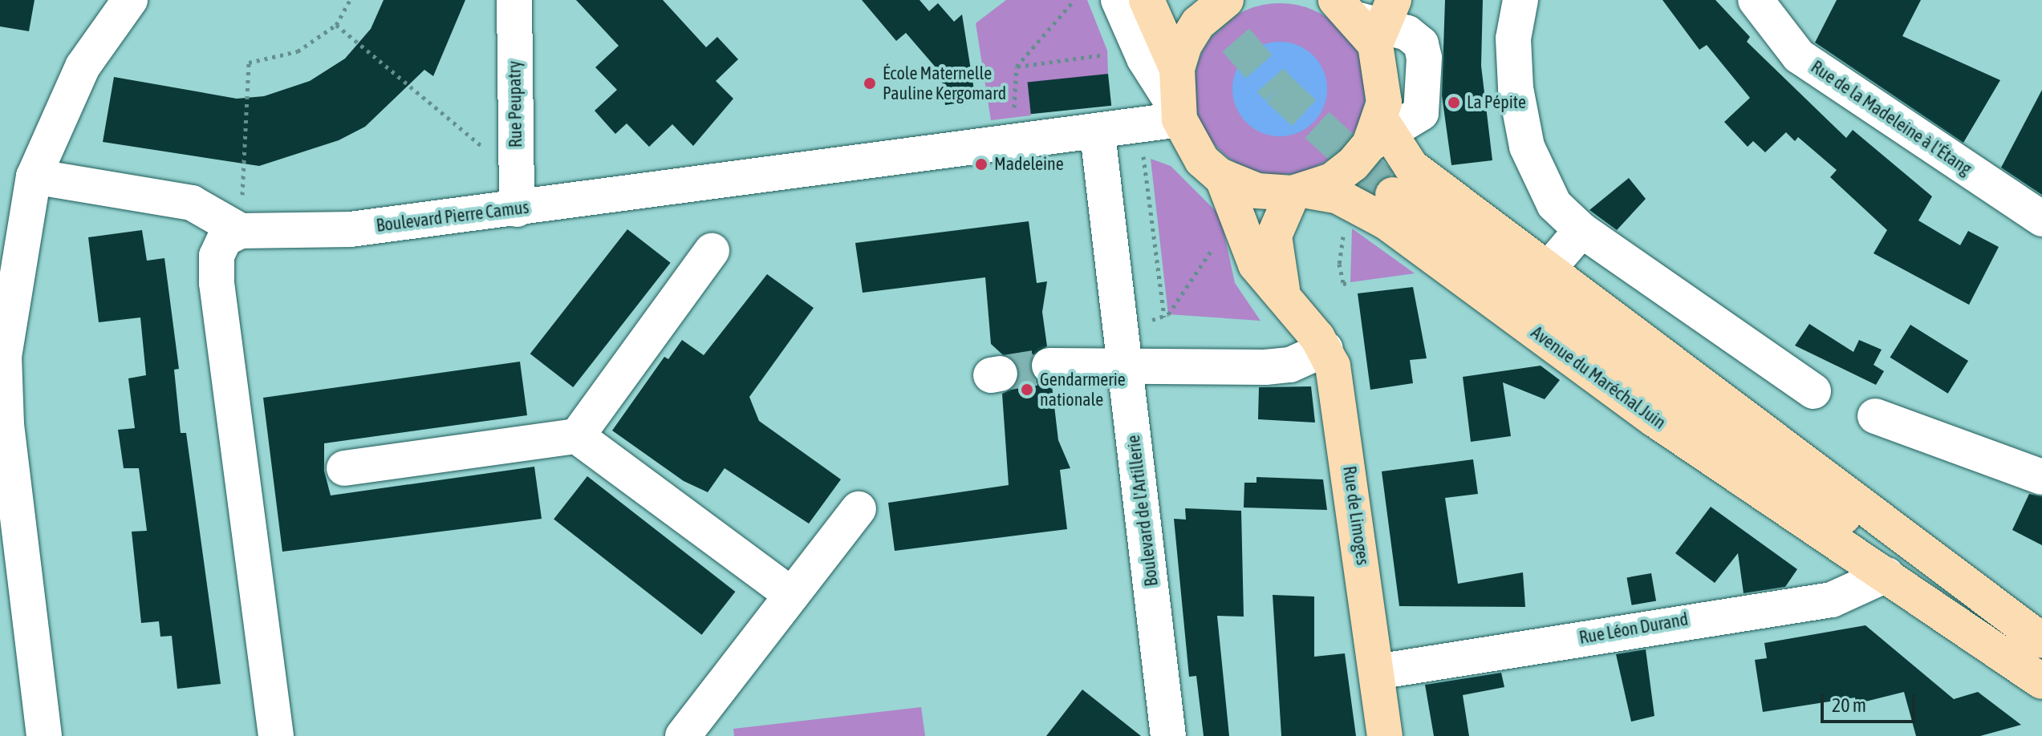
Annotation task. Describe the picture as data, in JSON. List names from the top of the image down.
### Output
{
  "streets": {
    "main road": ["Avenue du Maréchal Juin", "Rue de Limoges"],
    "street": [
      "Rue Peupatry",
      "Rue de la Madeleine à l'Étang",
      "Boulevard Pierre Camus",
      "Boulevard de l'Artillerie",
      "Rue Léon Durand"
    ]
  },
  "crossings": [
    ["Rue Peupatry", "Boulevard Pierre Camus"],
    ["Boulevard Pierre Camus", "Boulevard de l'Artillerie"],
    ["Avenue du Maréchal Juin", "Rue de Limoges"],
    ["Avenue du Maréchal Juin", "Rue Léon Durand"],
    ["Rue de Limoges", "Rue Léon Durand"]
  ],
  "places": [
    "École Maternelle Pauline Kergomard",
    "La Pépite",
    "Madeleine",
    "Gendarmerie nationale"
  ],
  "scale_bar": "20 m"
}
